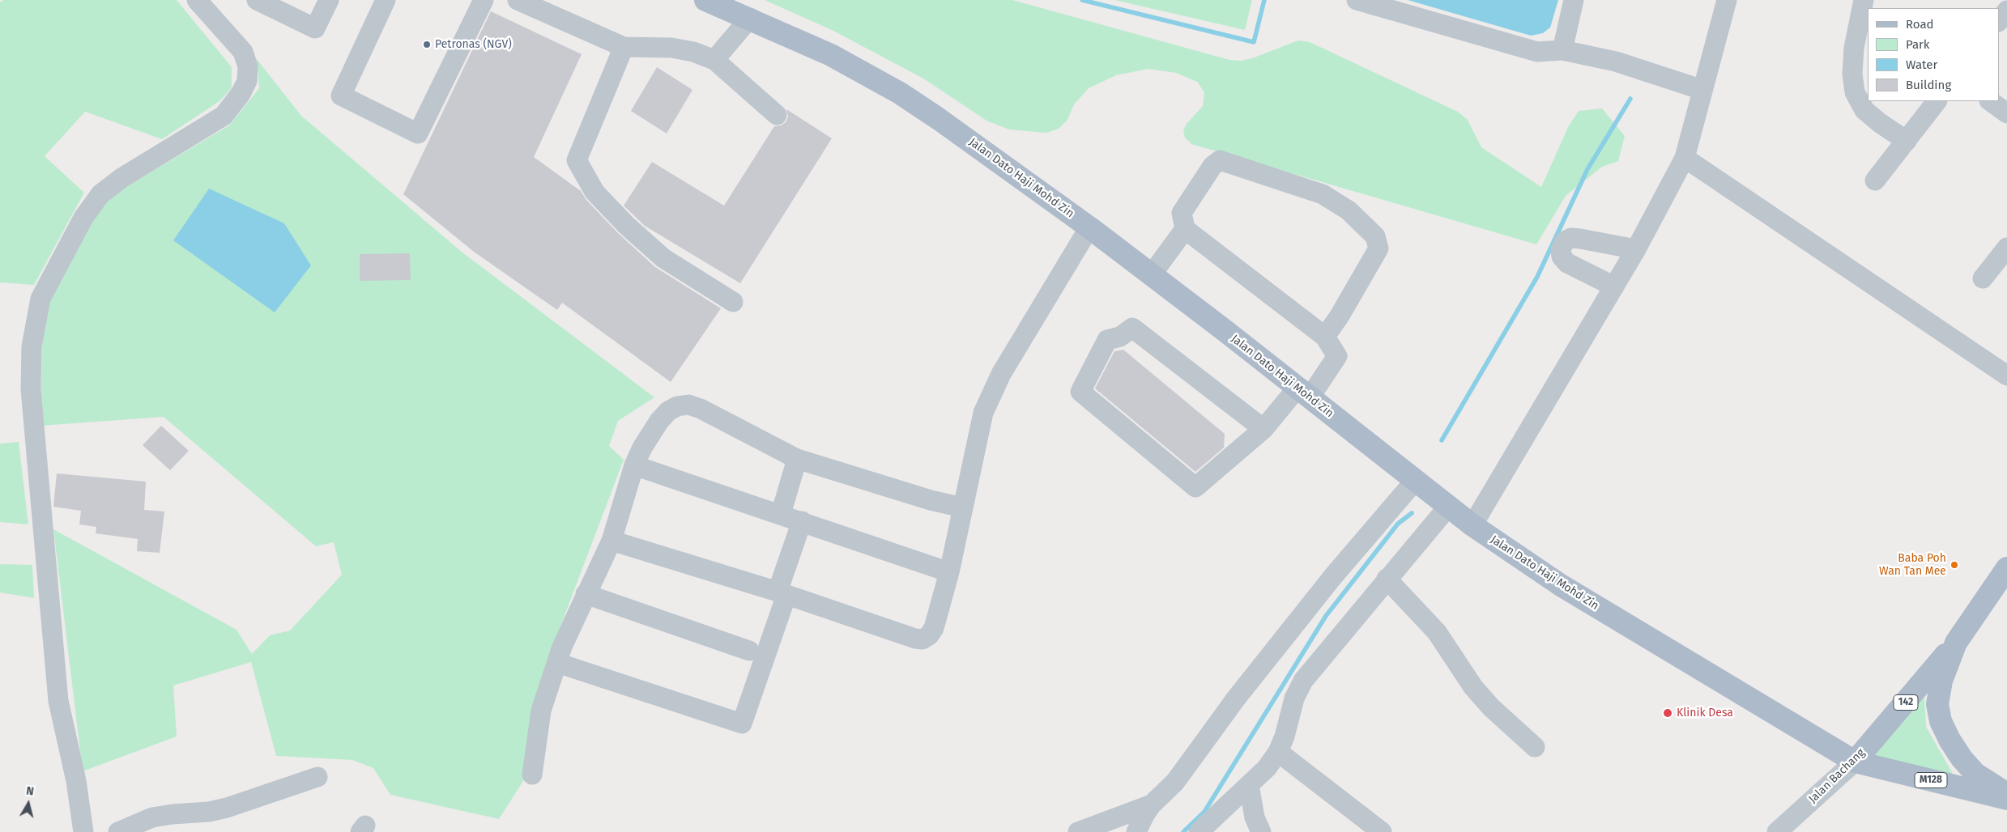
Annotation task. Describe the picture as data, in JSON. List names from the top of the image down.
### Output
{
  "streets": {
    "main road": [
      "Jalan Dato Haji Mohd Zin",
      "142",
      "Jalan Bachang",
      "M128"
    ]
  },
  "crossings": [
    ["Jalan Dato Haji Mohd Zin", "Jalan Bachang"],
    ["Jalan Dato Haji Mohd Zin", "M128"],
    ["142", "Jalan Bachang"],
    ["Jalan Bachang", "M128"]
  ],
  "places": ["Petronas (NGV)", "Baba Poh Wan Tan Mee", "Klinik Desa"],
  "legend": [
    "Road",
    "Park",
    "Water",
    "Building"
  ],
  "north": "top"
}
